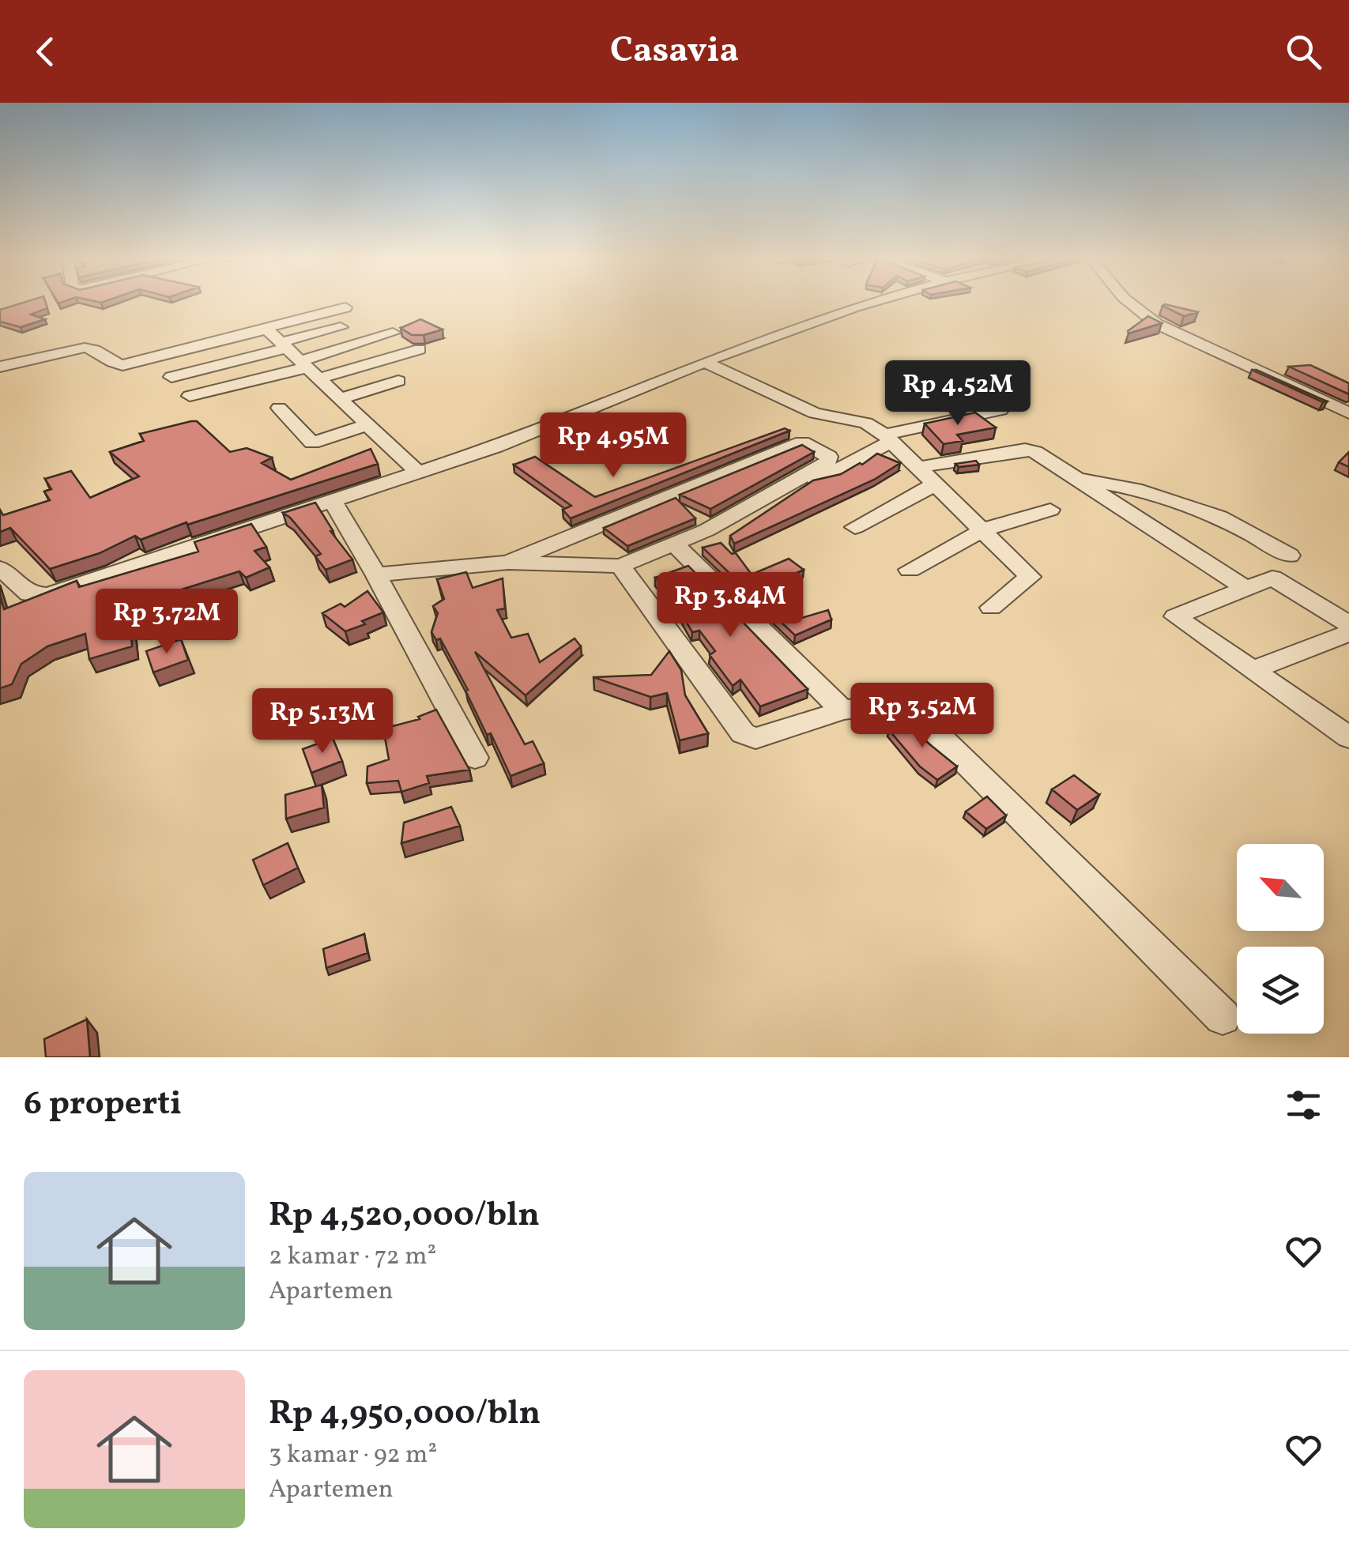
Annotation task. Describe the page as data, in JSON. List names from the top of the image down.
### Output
{
  "north": "top left",
  "page": {
    "header": "Casavia",
    "price": [
      "Rp 4.52M",
      "Rp 4.95M",
      "Rp 3.84M",
      "Rp 3.72M",
      "Rp 3.52M",
      "Rp 5.13M"
    ],
    "heading": "6 properti",
    "list": [
      {
        "name": "Rp 4,520,000/bln",
        "note": "2 kamar · 72 m² · Apartemen"
      },
      {
        "name": "Rp 4,950,000/bln",
        "note": "3 kamar · 92 m² · Apartemen"
      }
    ]
  }
}
